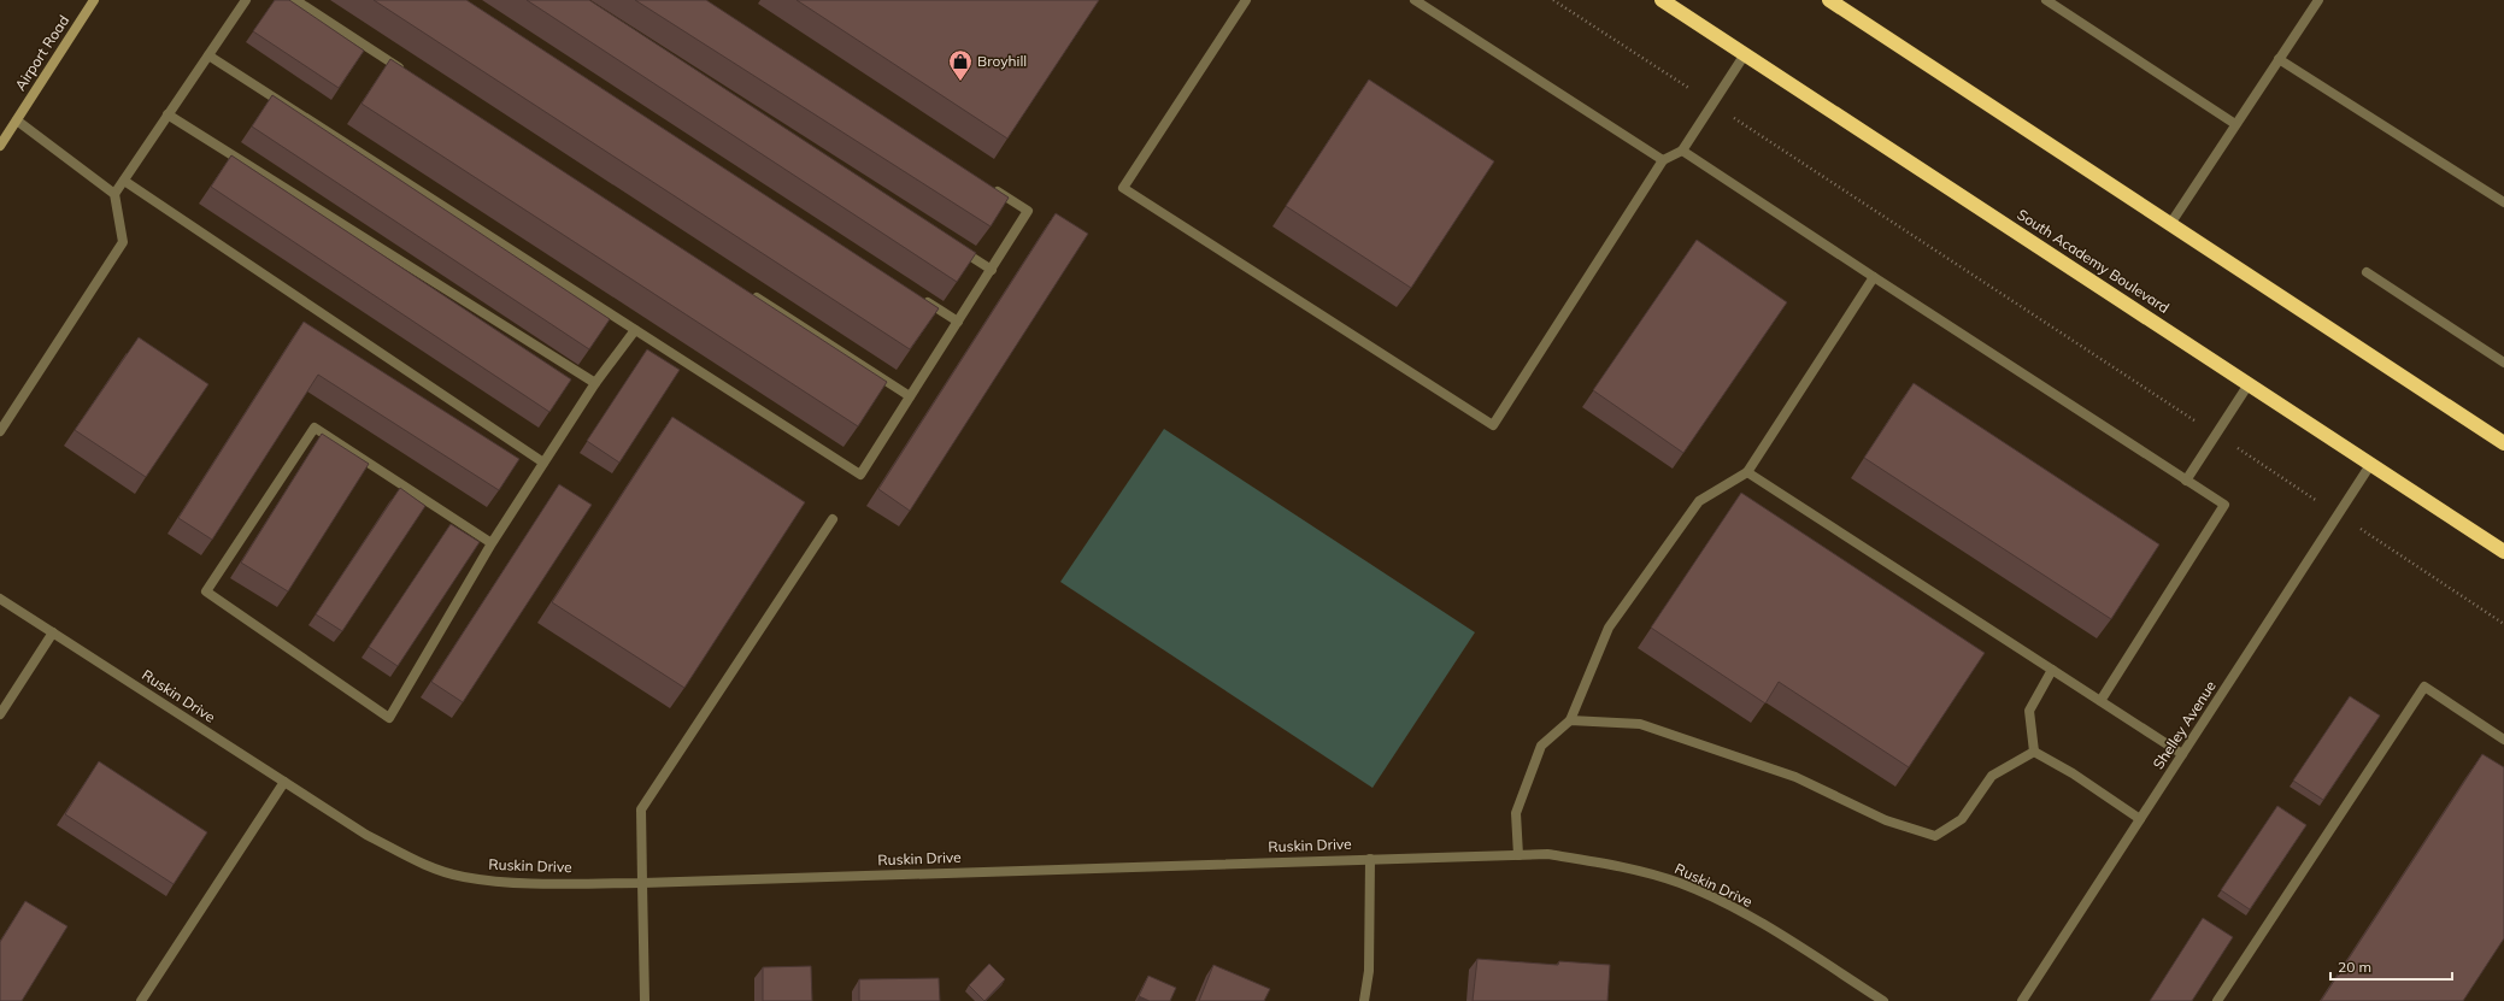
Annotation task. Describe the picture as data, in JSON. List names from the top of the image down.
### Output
{
  "streets": {
    "highway": ["South Academy Boulevard"],
    "main road": ["Airport Road"],
    "street": ["Ruskin Drive", "Shelley Avenue"]
  },
  "crossings": [
    ["South Academy Boulevard", "Shelley Avenue"]
  ],
  "places": {
    "shop": ["Broyhill"]
  },
  "scale_bar": "20 m"
}
